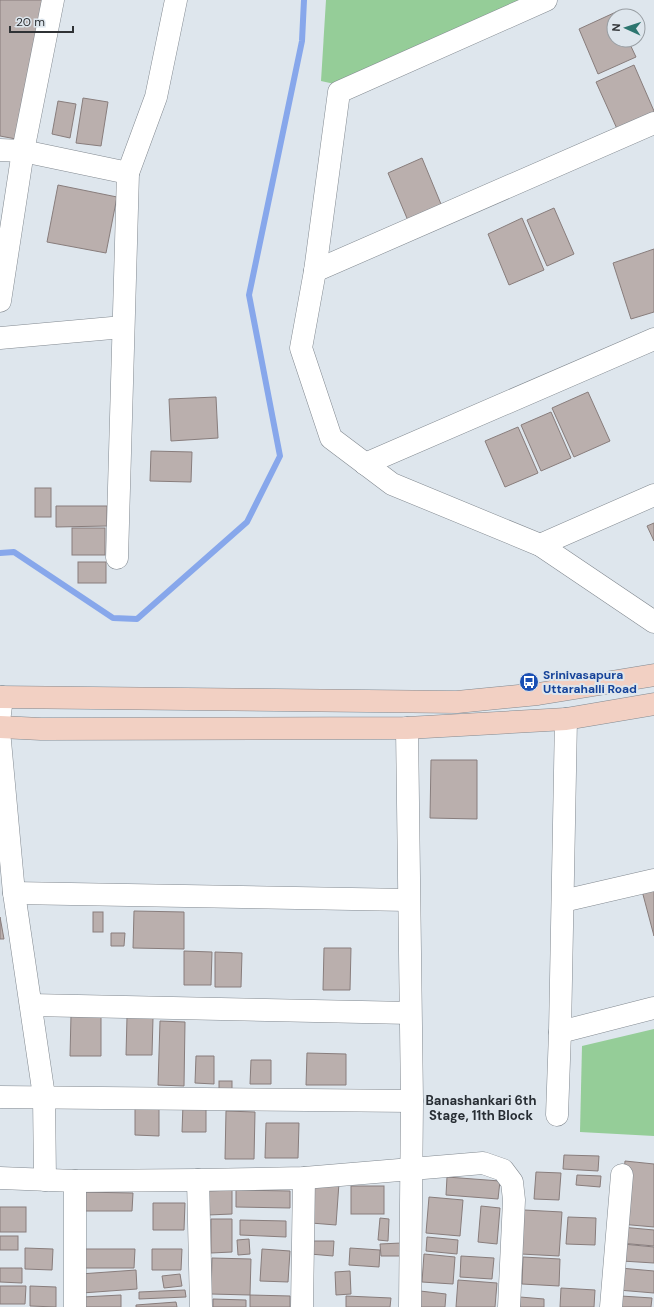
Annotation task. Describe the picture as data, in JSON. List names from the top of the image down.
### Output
{
  "districts": ["Banashankari 6th Stage, 11th Block"],
  "places": {
    "bus stop": ["Srinivasapura Uttarahalli Road"]
  },
  "scale_bar": "20 m",
  "north": "left"
}
